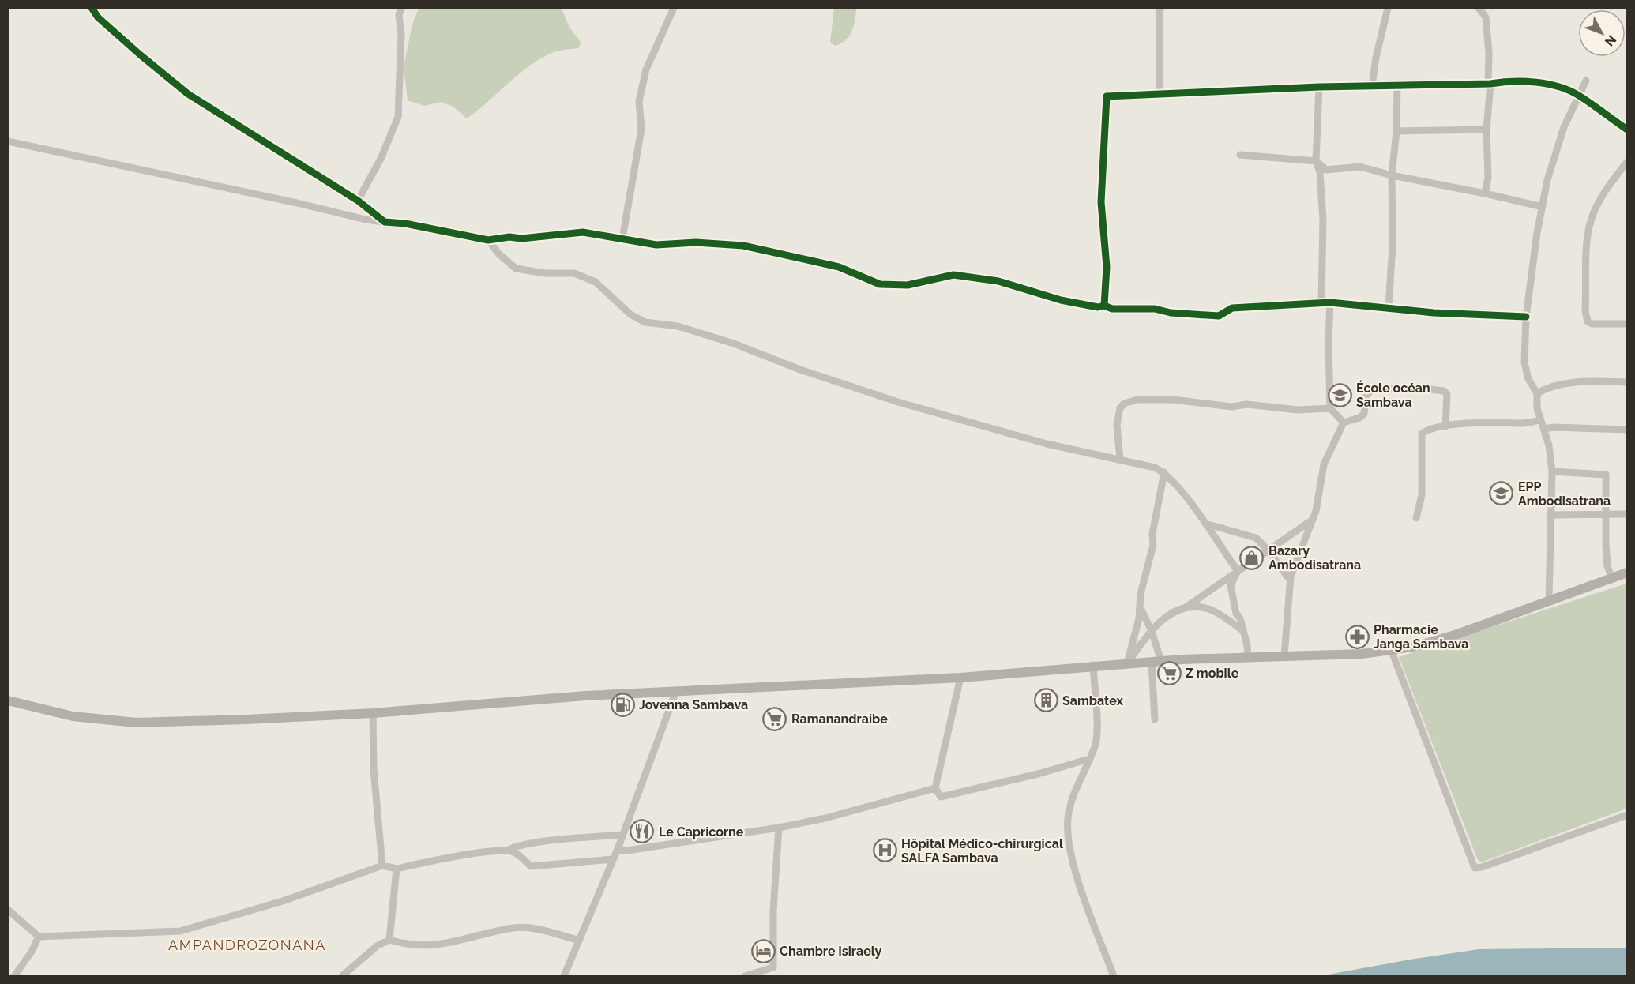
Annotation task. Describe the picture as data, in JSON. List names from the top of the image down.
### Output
{
  "districts": ["AMPANDROZONANA"],
  "places": {
    "school or university": ["École océan Sambava", "EPP Ambodisatrana"],
    "shop": ["Bazary Ambodisatrana"],
    "pharmacy": ["Pharmacie Janga Sambava"],
    "supermarket": ["Z mobile", "Ramanandraibe"],
    "building": ["Sambatex"],
    "fuel station": ["Jovenna Sambava"],
    "restaurant": ["Le Capricorne"],
    "hospital": ["Hôpital Médico-chirurgical SALFA Sambava"],
    "hotel": ["Chambre Isiraely"]
  },
  "north": "bottom right"
}
